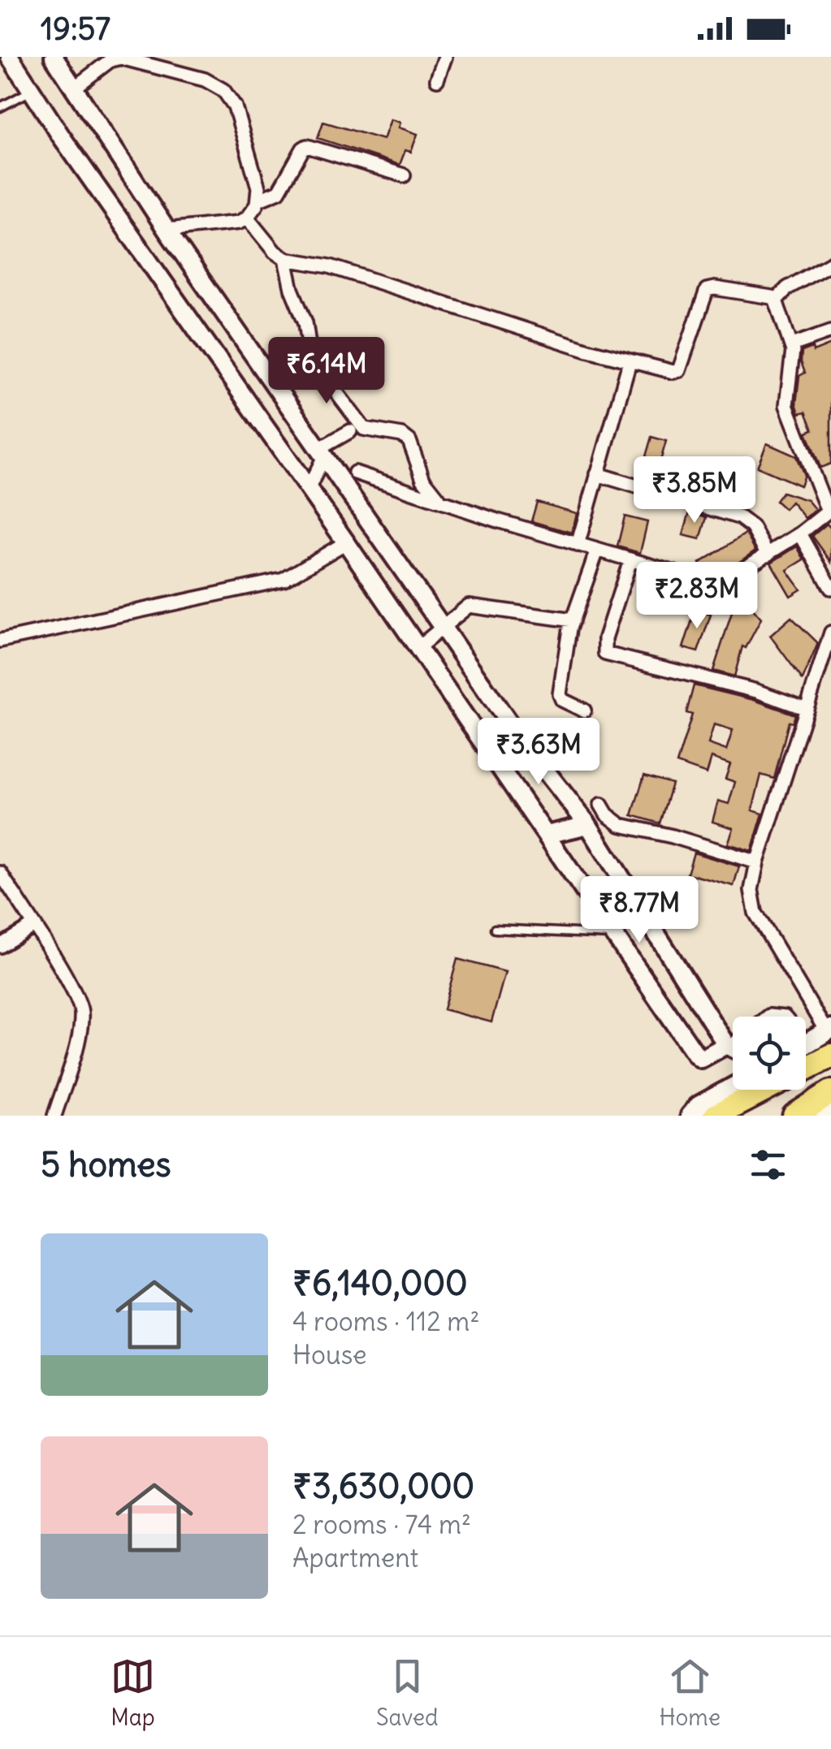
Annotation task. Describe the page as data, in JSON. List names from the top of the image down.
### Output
{
  "page": {
    "status": "19:57",
    "price": [
      "₹6.14M",
      "₹3.85M",
      "₹2.83M",
      "₹3.63M",
      "₹8.77M"
    ],
    "heading": "5 homes",
    "list": [
      {
        "name": "₹6,140,000",
        "note": "4 rooms · 112 m² · House"
      },
      {
        "name": "₹3,630,000",
        "note": "2 rooms · 74 m² · Apartment"
      }
    ],
    "tabs": ["Map", "Saved", "Home"]
  }
}
